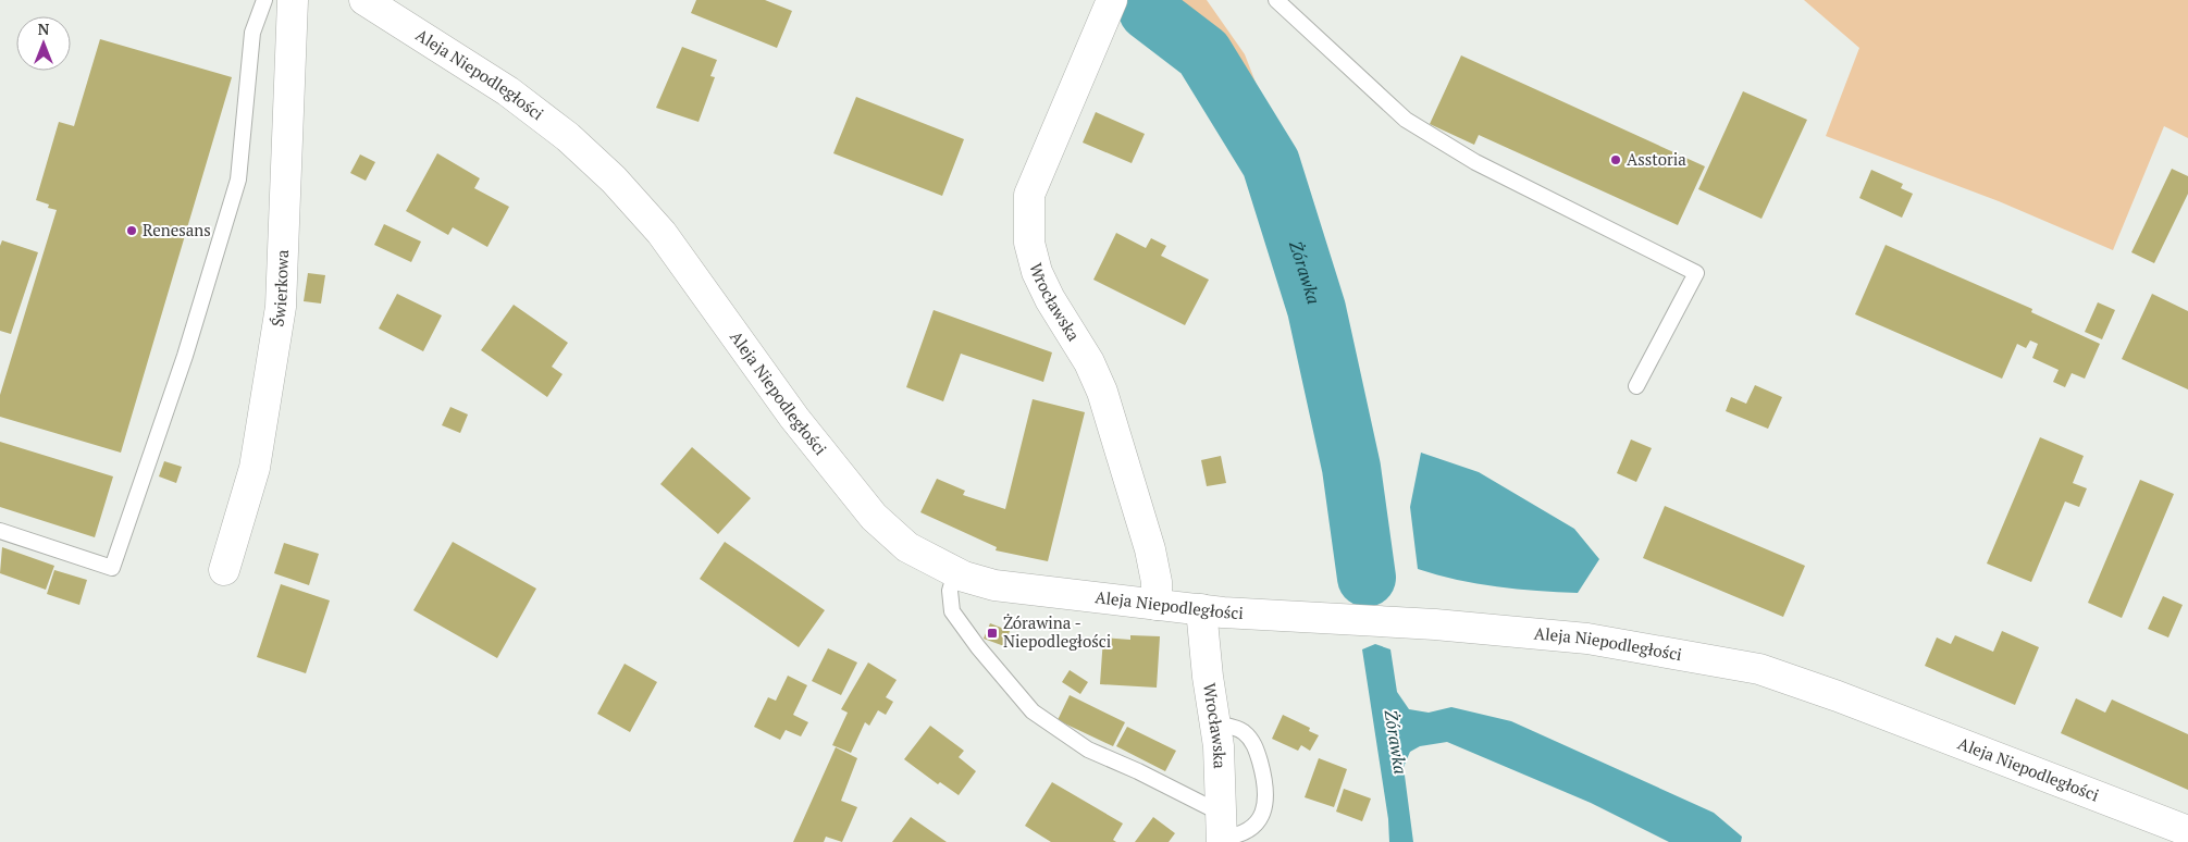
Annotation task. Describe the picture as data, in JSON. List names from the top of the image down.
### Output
{
  "streets": {
    "street": ["Aleja Niepodległości", "Świerkowa", "Wrocławska"]
  },
  "crossings": [
    ["Aleja Niepodległości", "Wrocławska"]
  ],
  "water": ["Żórawka"],
  "places": {
    "other": ["Asstoria", "Renesans"],
    "transit": ["Żórawina - Niepodległości"]
  },
  "north": "top"
}
